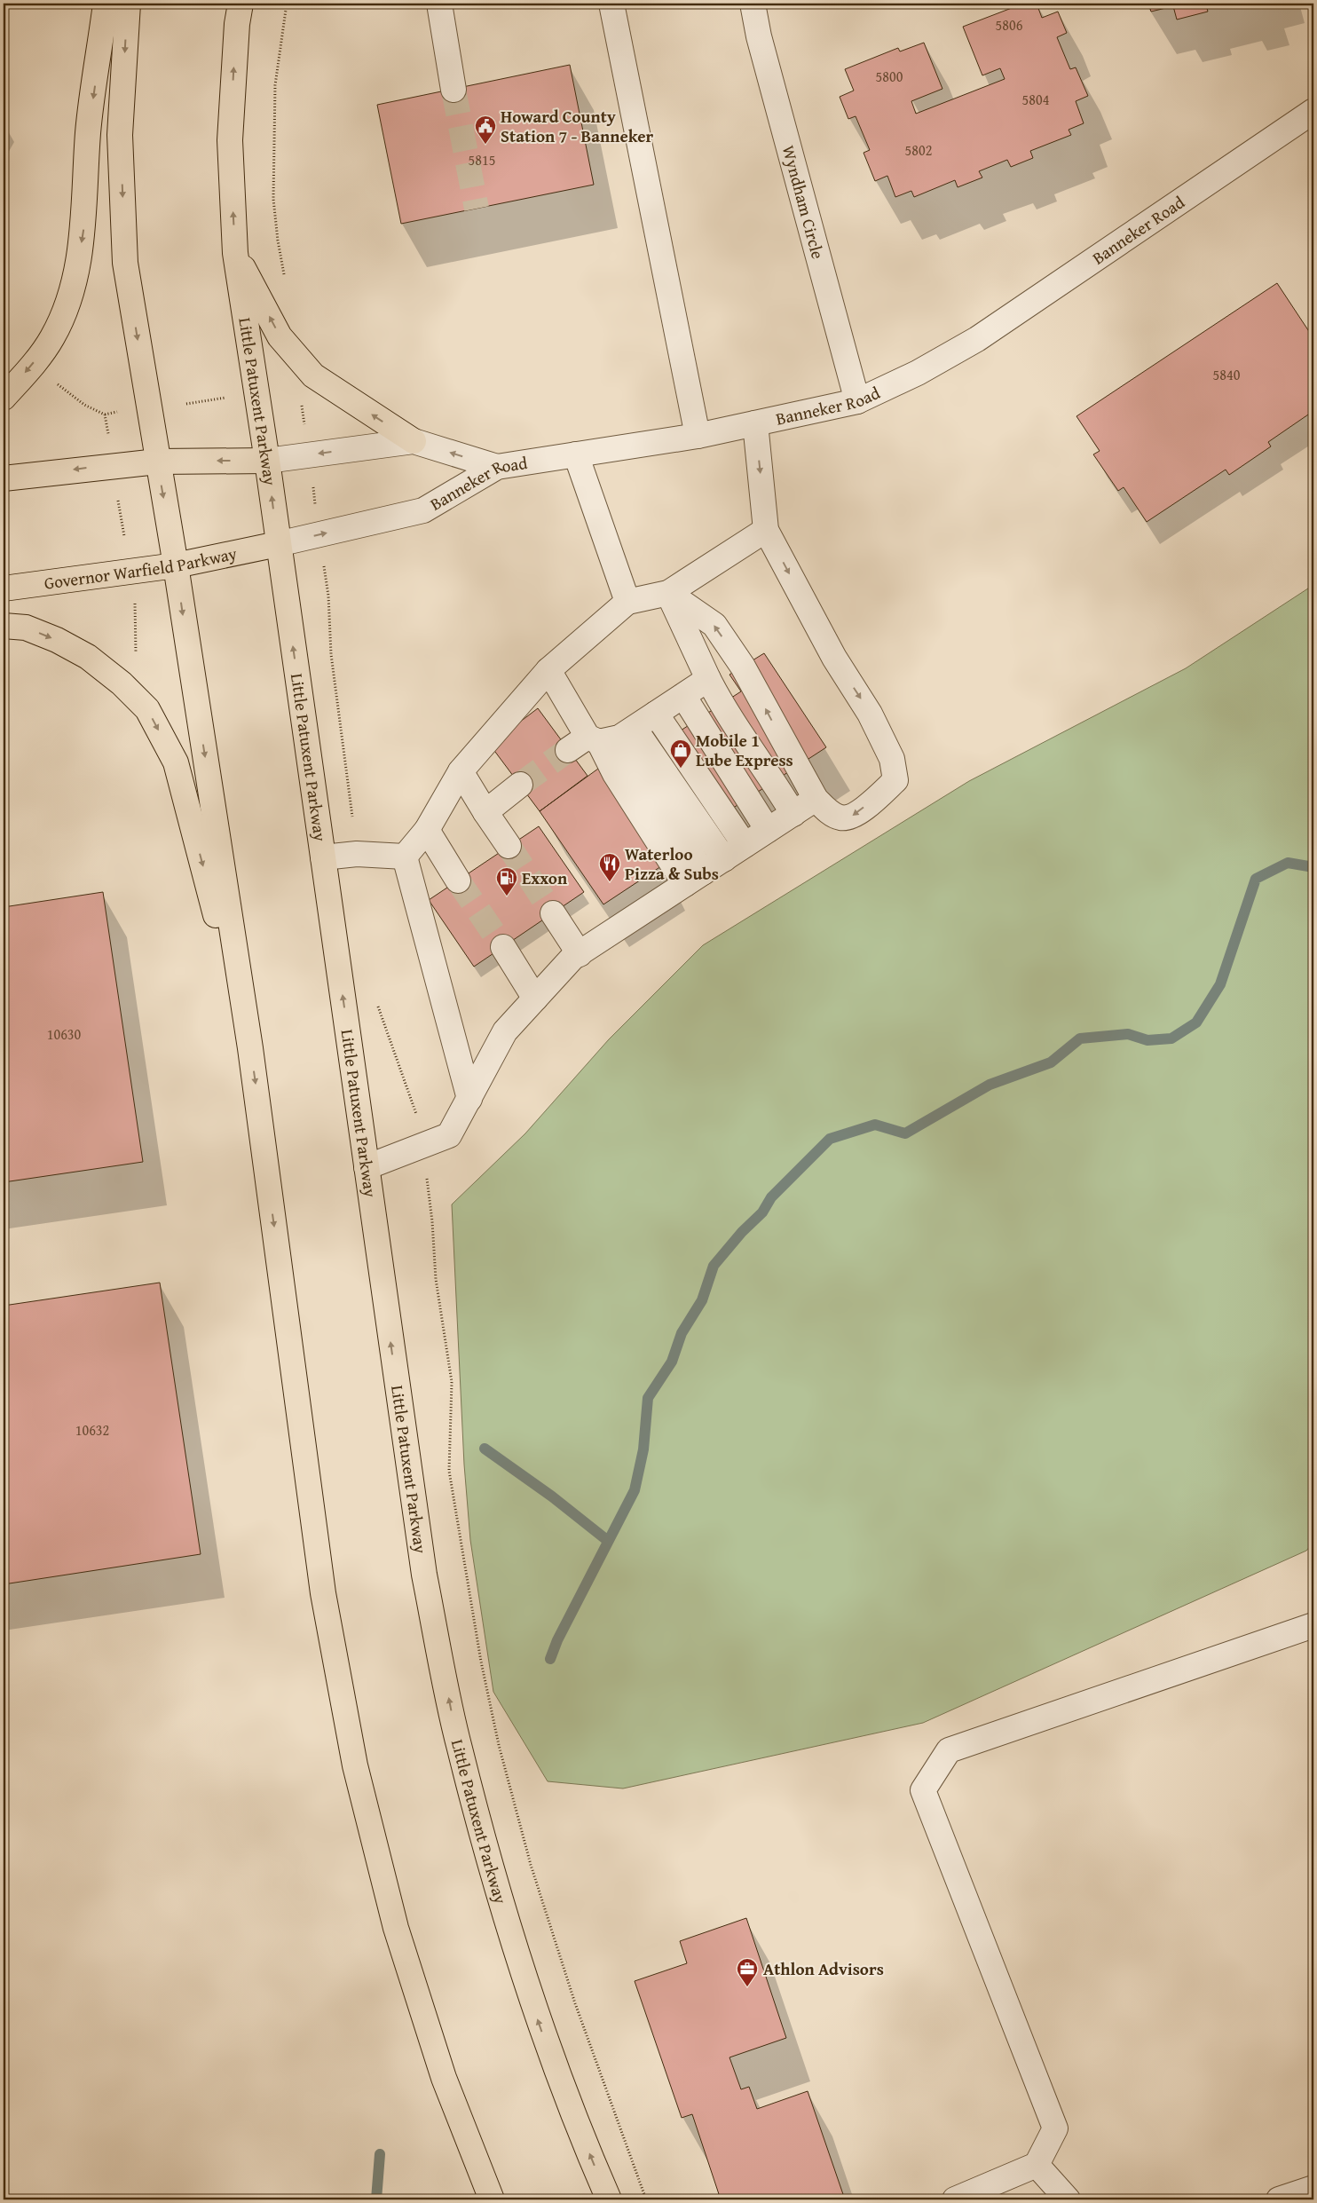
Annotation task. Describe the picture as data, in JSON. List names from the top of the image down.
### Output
{
  "streets": {
    "main road": ["Little Patuxent Parkway", "Governor Warfield Parkway"],
    "street": ["Wyndham Circle", "Banneker Road"]
  },
  "crossings": [
    ["Wyndham Circle", "Banneker Road"],
    ["Banneker Road", "Little Patuxent Parkway"],
    ["Banneker Road", "Governor Warfield Parkway"],
    ["Little Patuxent Parkway", "Governor Warfield Parkway"]
  ],
  "places": {
    "public building": ["Howard County Station 7 - Banneker"],
    "shop": ["Mobile 1 Lube Express"],
    "restaurant": ["Waterloo Pizza & Subs"],
    "fuel station": ["Exxon"],
    "office": ["Athlon Advisors"]
  },
  "house_numbers": [
    "5806",
    "5800",
    "5804",
    "5802",
    "5815",
    "5840",
    "10630",
    "10632"
  ]
}
